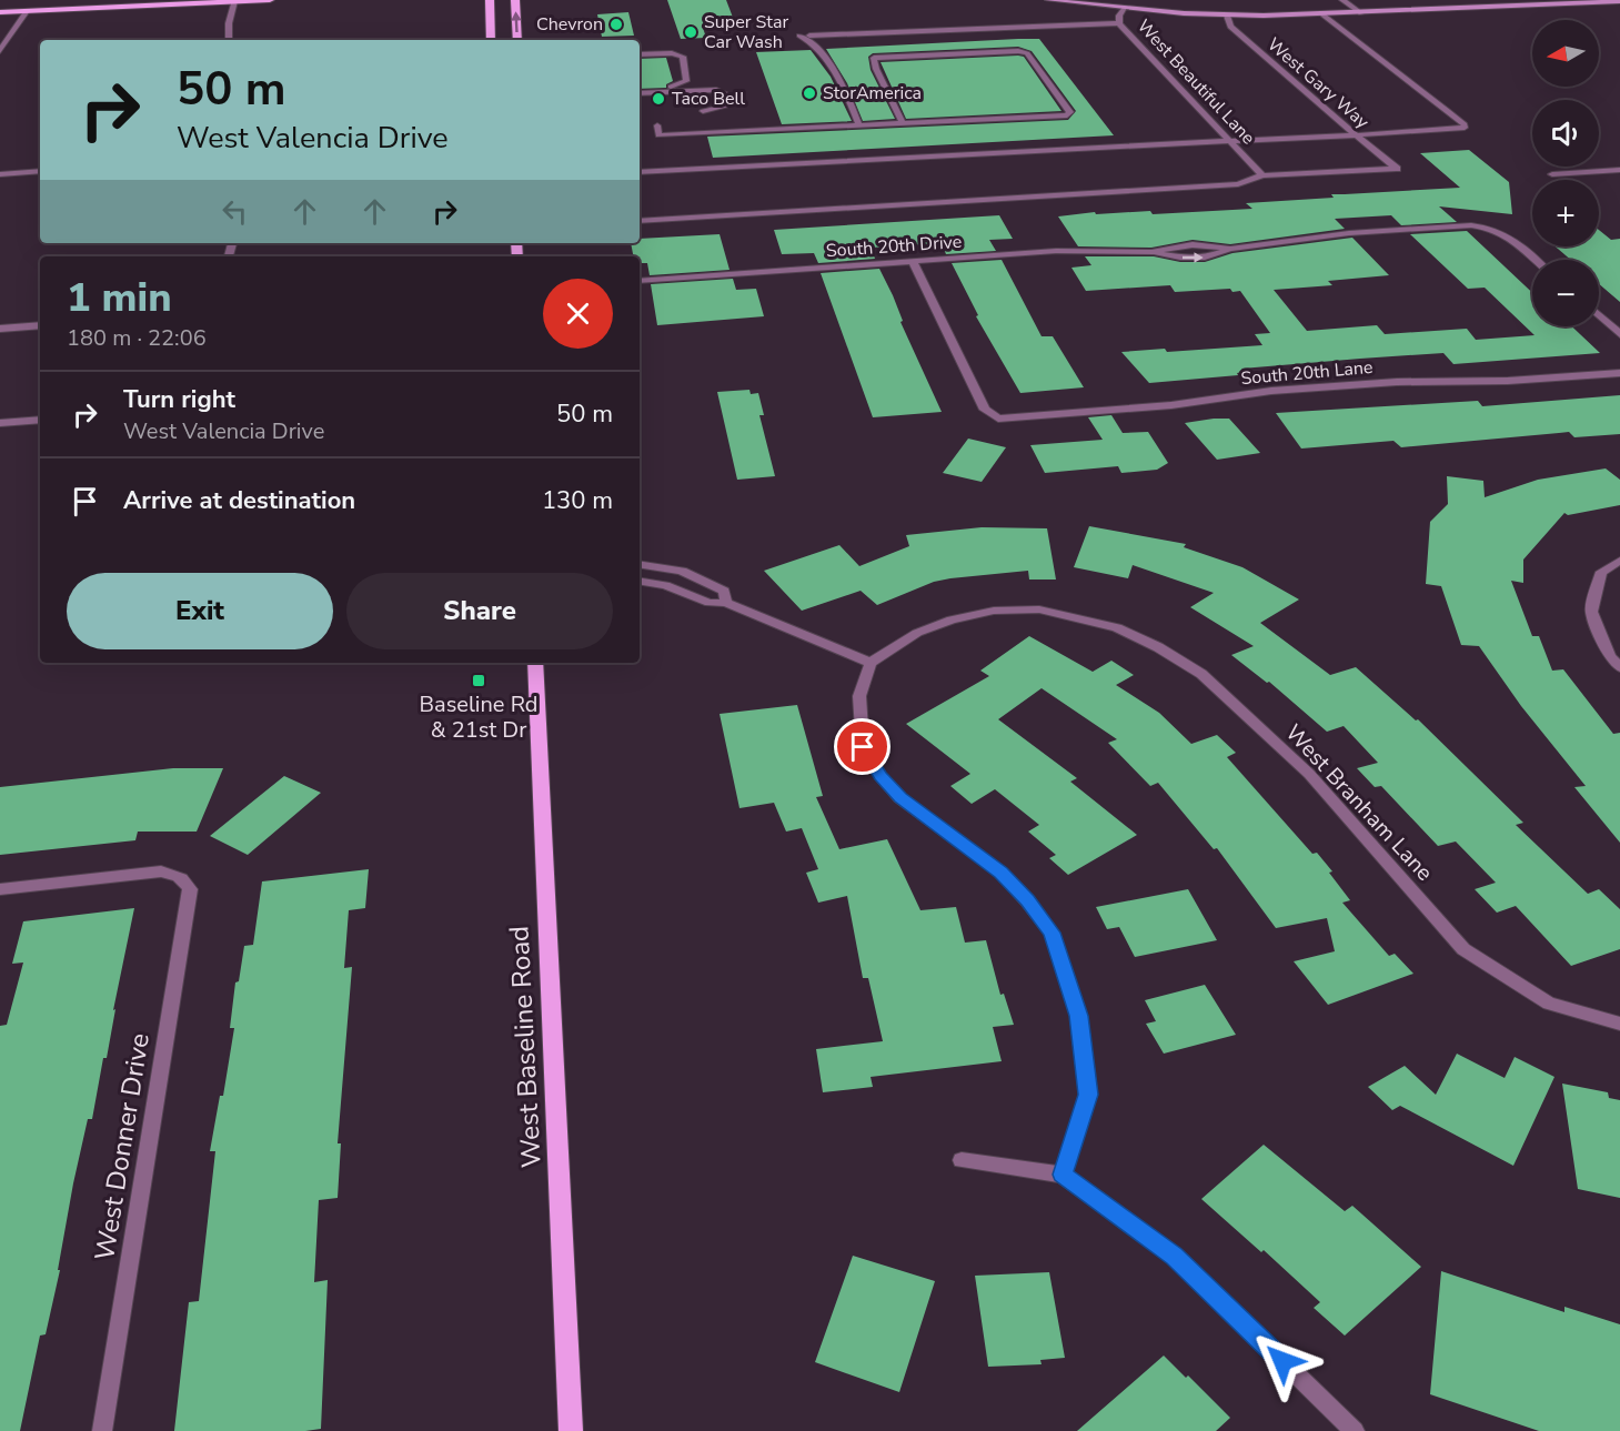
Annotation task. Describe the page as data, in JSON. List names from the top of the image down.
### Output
{
  "streets": {
    "main road": ["West Baseline Road"],
    "street": [
      "West Beautiful Lane",
      "West Gary Way",
      "South 20th Drive",
      "South 20th Lane",
      "West Branham Lane",
      "West Donner Drive"
    ]
  },
  "crossings": [
    ["West Beautiful Lane", "West Gary Way"],
    ["South 20th Drive", "South 20th Lane"]
  ],
  "places": {
    "other": [
      "Chevron",
      "Super Star Car Wash",
      "StorAmerica",
      "Taco Bell"
    ],
    "transit": ["Baseline Rd & 21st Dr"]
  },
  "north": "left",
  "page": {
    "map_buttons": ["+", "−"],
    "turn": ["50 m", "West Valencia Drive"],
    "heading": ["1 min", "180 m · 22:06"],
    "list": [
      {
        "name": "Turn right",
        "note": "West Valencia Drive",
        "value": "50 m"
      },
      {
        "name": "Arrive at destination",
        "value": "130 m"
      }
    ],
    "buttons": ["Exit", "Share"]
  }
}
